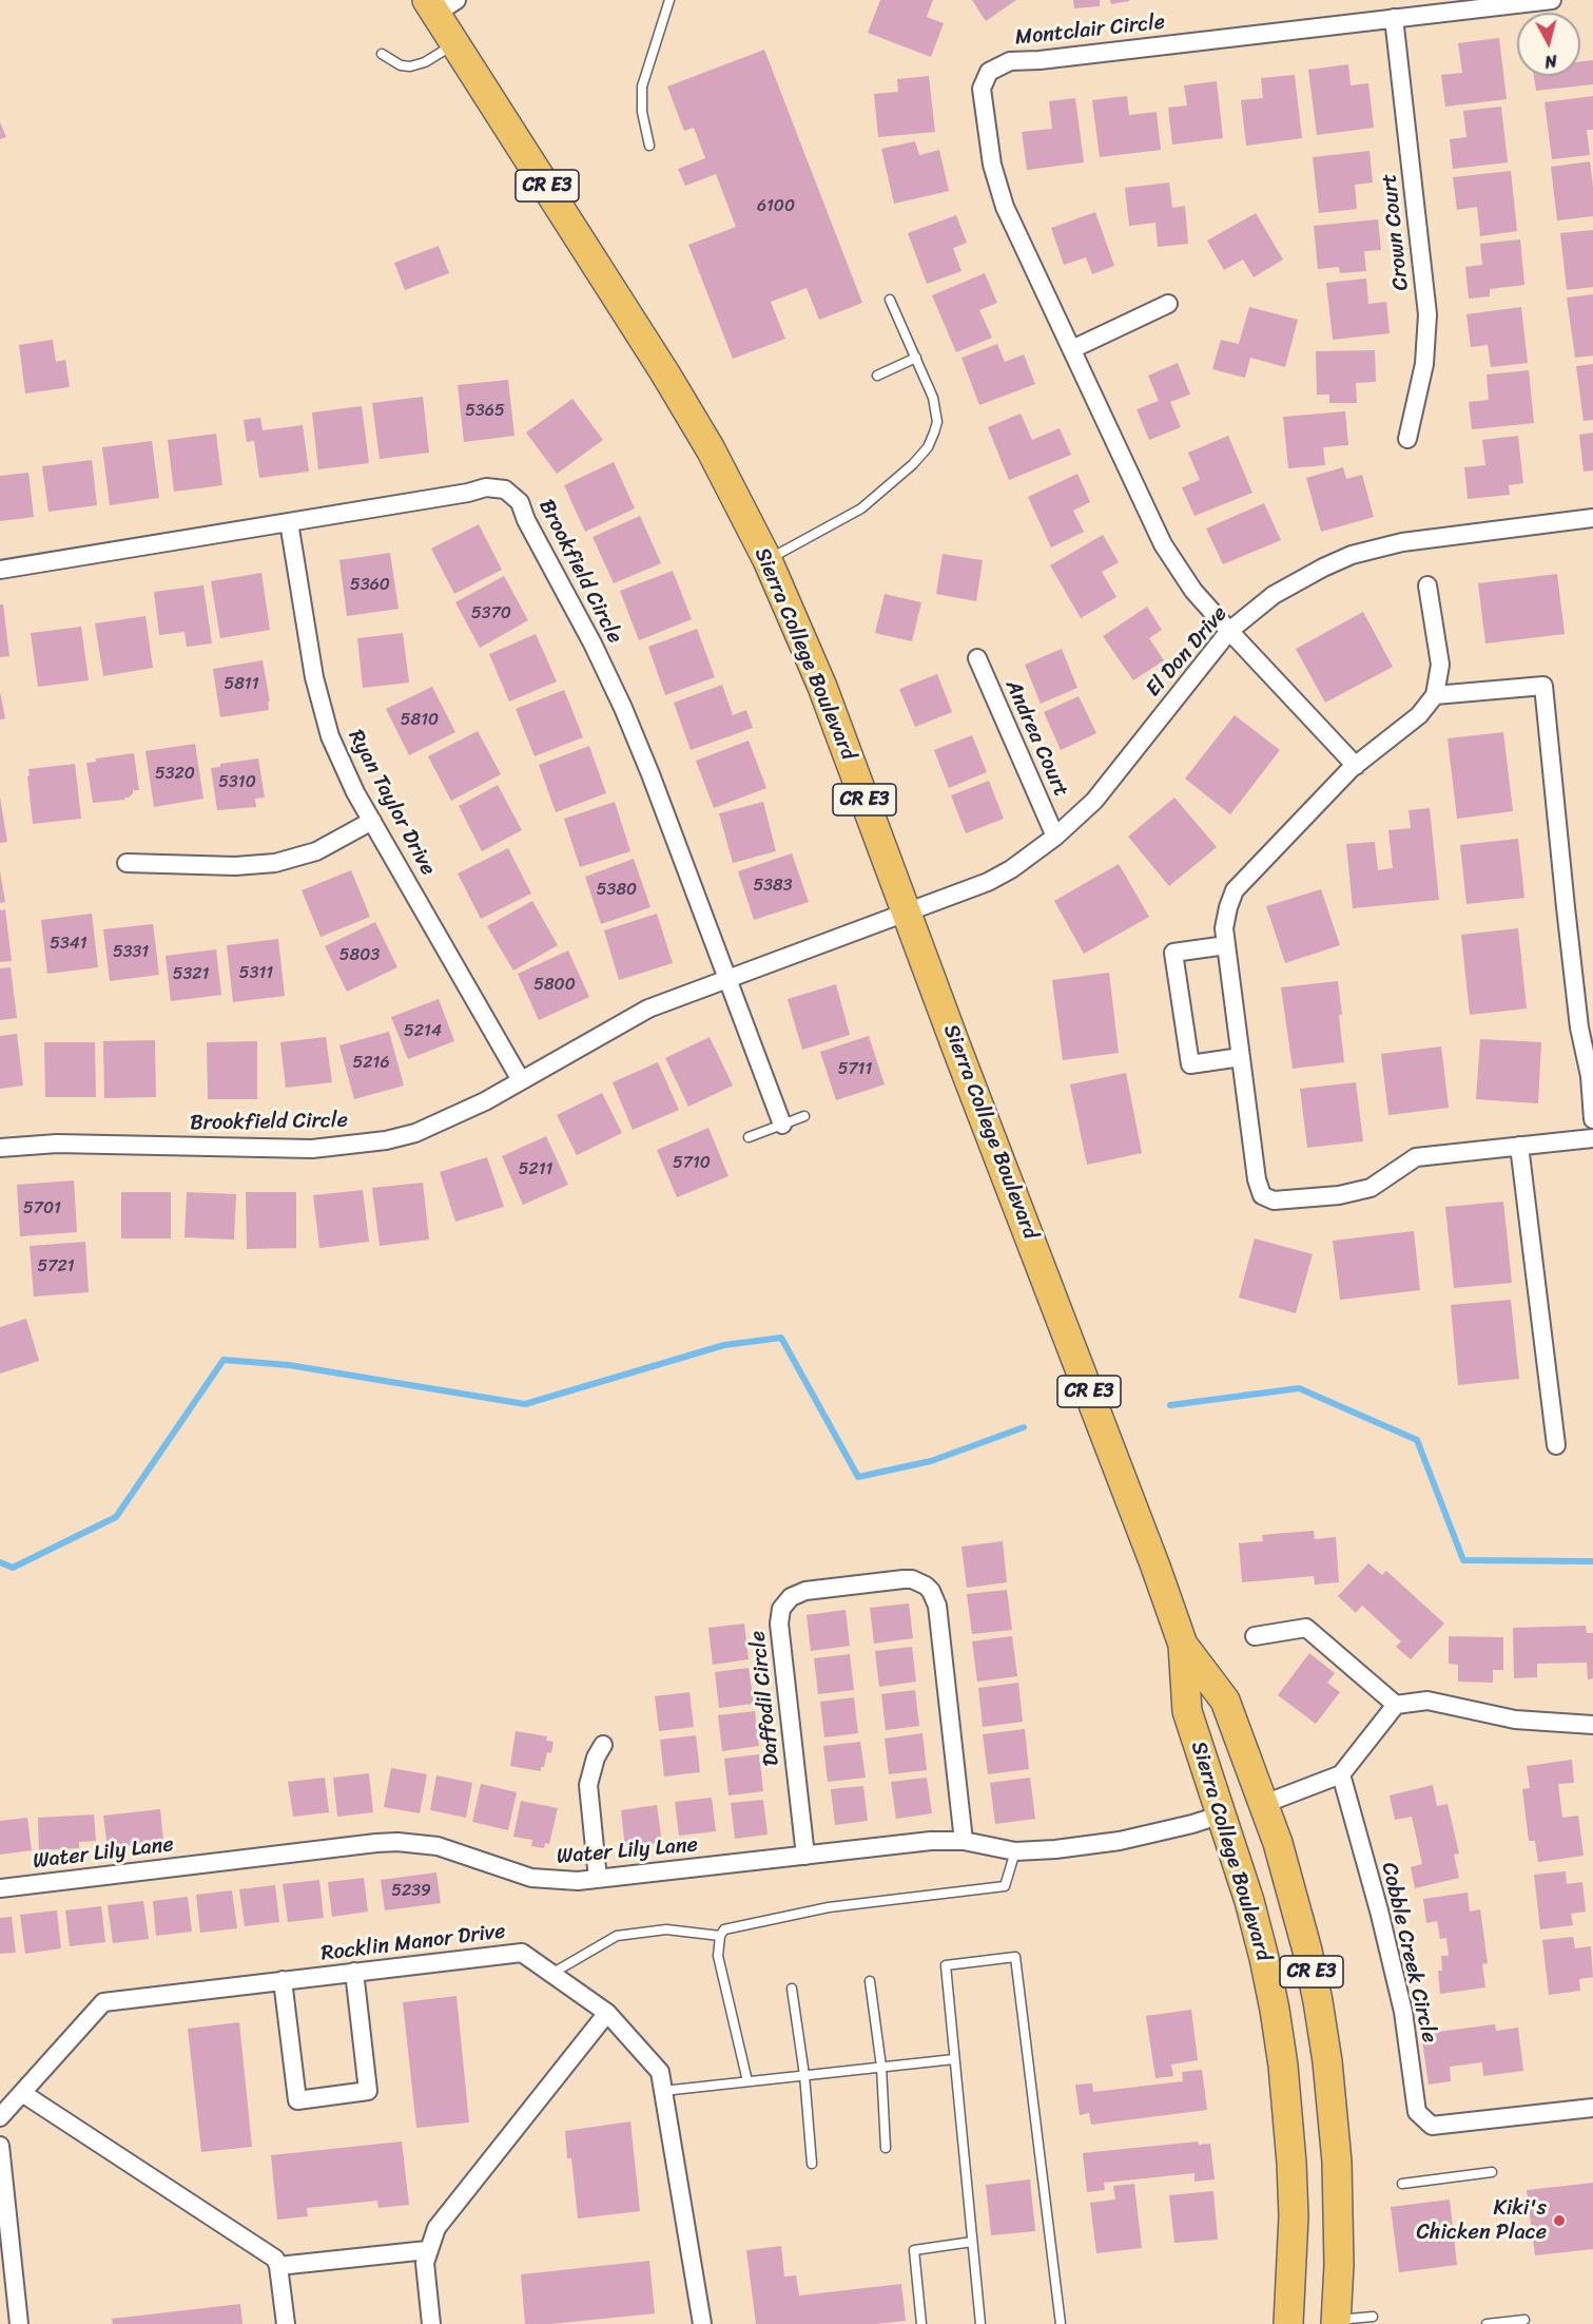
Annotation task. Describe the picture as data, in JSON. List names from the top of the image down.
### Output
{
  "streets": {
    "main road": ["CR E3", "Sierra College Boulevard"],
    "street": [
      "Montclair Circle",
      "Crown Court",
      "Brookfield Circle",
      "El Don Drive",
      "Andrea Court",
      "Ryan Taylor Drive",
      "Daffodil Circle",
      "Water Lily Lane",
      "Rocklin Manor Drive",
      "Cobble Creek Circle"
    ]
  },
  "crossings": [
    ["Montclair Circle", "Crown Court"],
    ["Montclair Circle", "El Don Drive"],
    ["Brookfield Circle", "El Don Drive"],
    ["Brookfield Circle", "Sierra College Boulevard"],
    ["Brookfield Circle", "Ryan Taylor Drive"],
    ["El Don Drive", "Sierra College Boulevard"],
    ["El Don Drive", "Andrea Court"],
    ["Sierra College Boulevard", "Water Lily Lane"],
    ["Daffodil Circle", "Water Lily Lane"]
  ],
  "places": ["Kiki's Chicken Place"],
  "house_numbers": [
    "6100",
    "5365",
    "5360",
    "5370",
    "5811",
    "5810",
    "5320",
    "5310",
    "5383",
    "5380",
    "5341",
    "5331",
    "5803",
    "5311",
    "5321",
    "5800",
    "5214",
    "5216",
    "5711",
    "5710",
    "5211",
    "5701",
    "5721",
    "5239"
  ],
  "north": "bottom"
}
